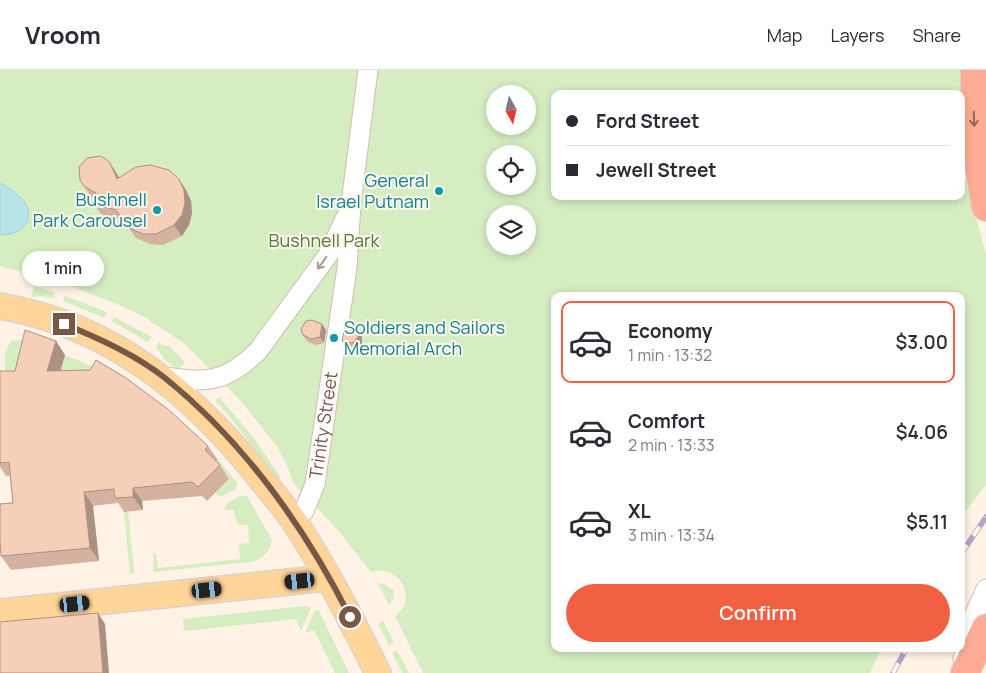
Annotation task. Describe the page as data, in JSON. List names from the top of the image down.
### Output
{
  "streets": {
    "street": ["Trinity Street"]
  },
  "parks": ["Bushnell Park"],
  "places": ["General Israel Putnam", "Bushnell Park Carousel", "Soldiers and Sailors Memorial Arch"],
  "north": "bottom",
  "page": {
    "header": "Vroom",
    "nav": ["Map", "Layers", "Share"],
    "banner": ["Ford Street", "Jewell Street"],
    "bubble": "1 min",
    "list": [
      {
        "name": "Economy",
        "note": "1 min · 13:32",
        "value": "$3.00"
      },
      {
        "name": "Comfort",
        "note": "2 min · 13:33",
        "value": "$4.06"
      },
      {
        "name": "XL",
        "note": "3 min · 13:34",
        "value": "$5.11"
      }
    ],
    "buttons": "Confirm"
  }
}
